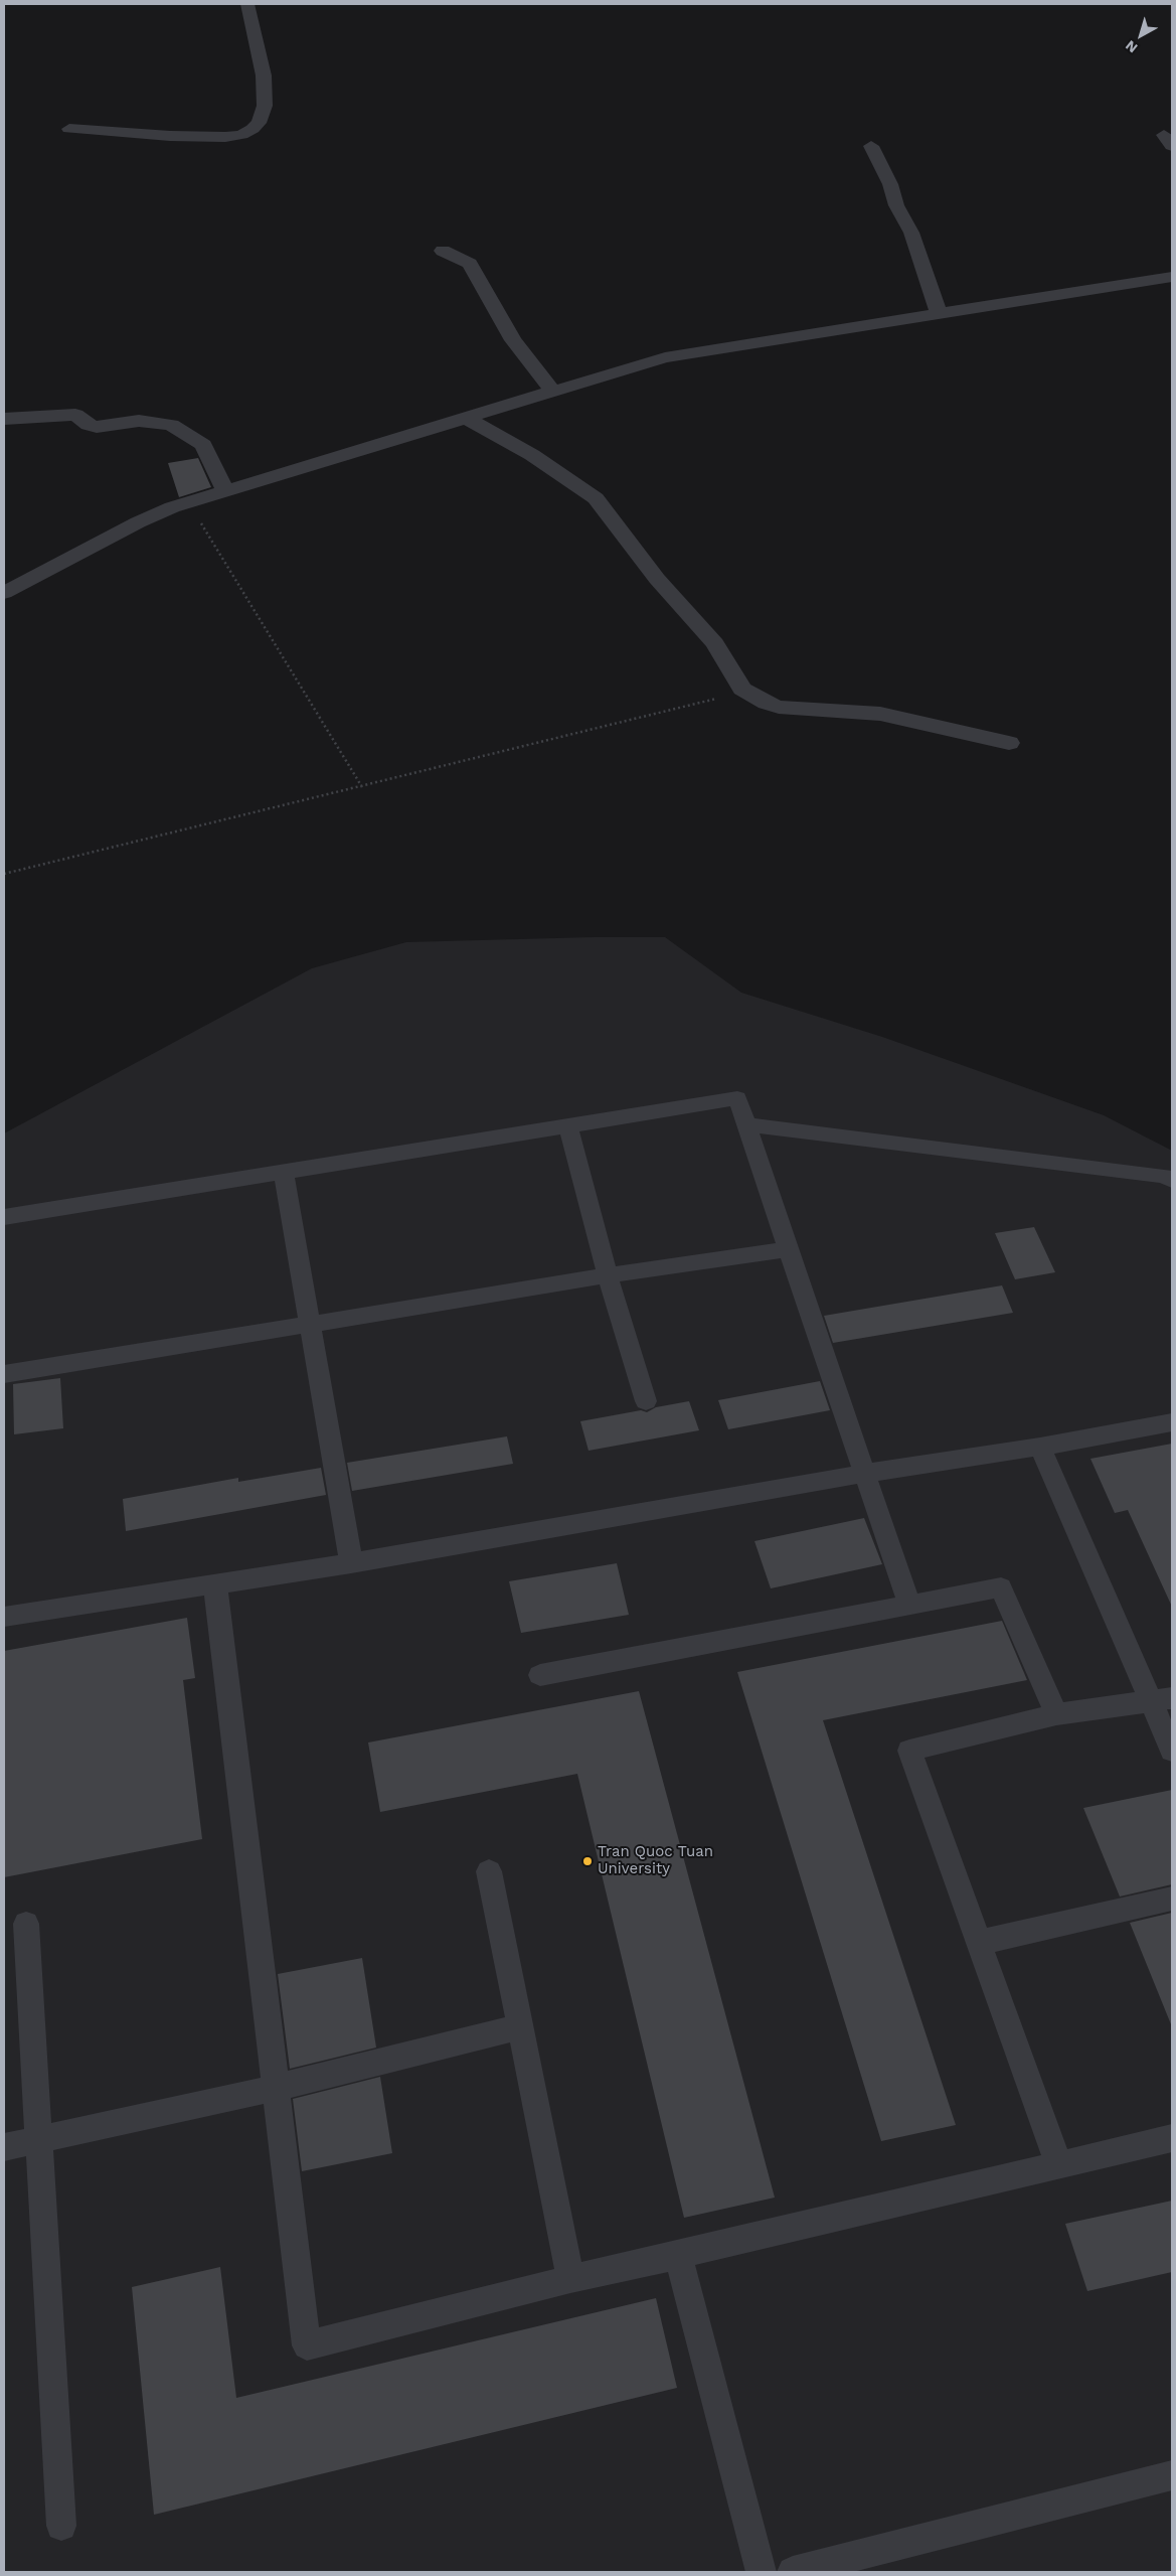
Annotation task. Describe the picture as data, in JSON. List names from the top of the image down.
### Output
{
  "places": ["Tran Quoc Tuan University"],
  "north": "bottom left"
}
